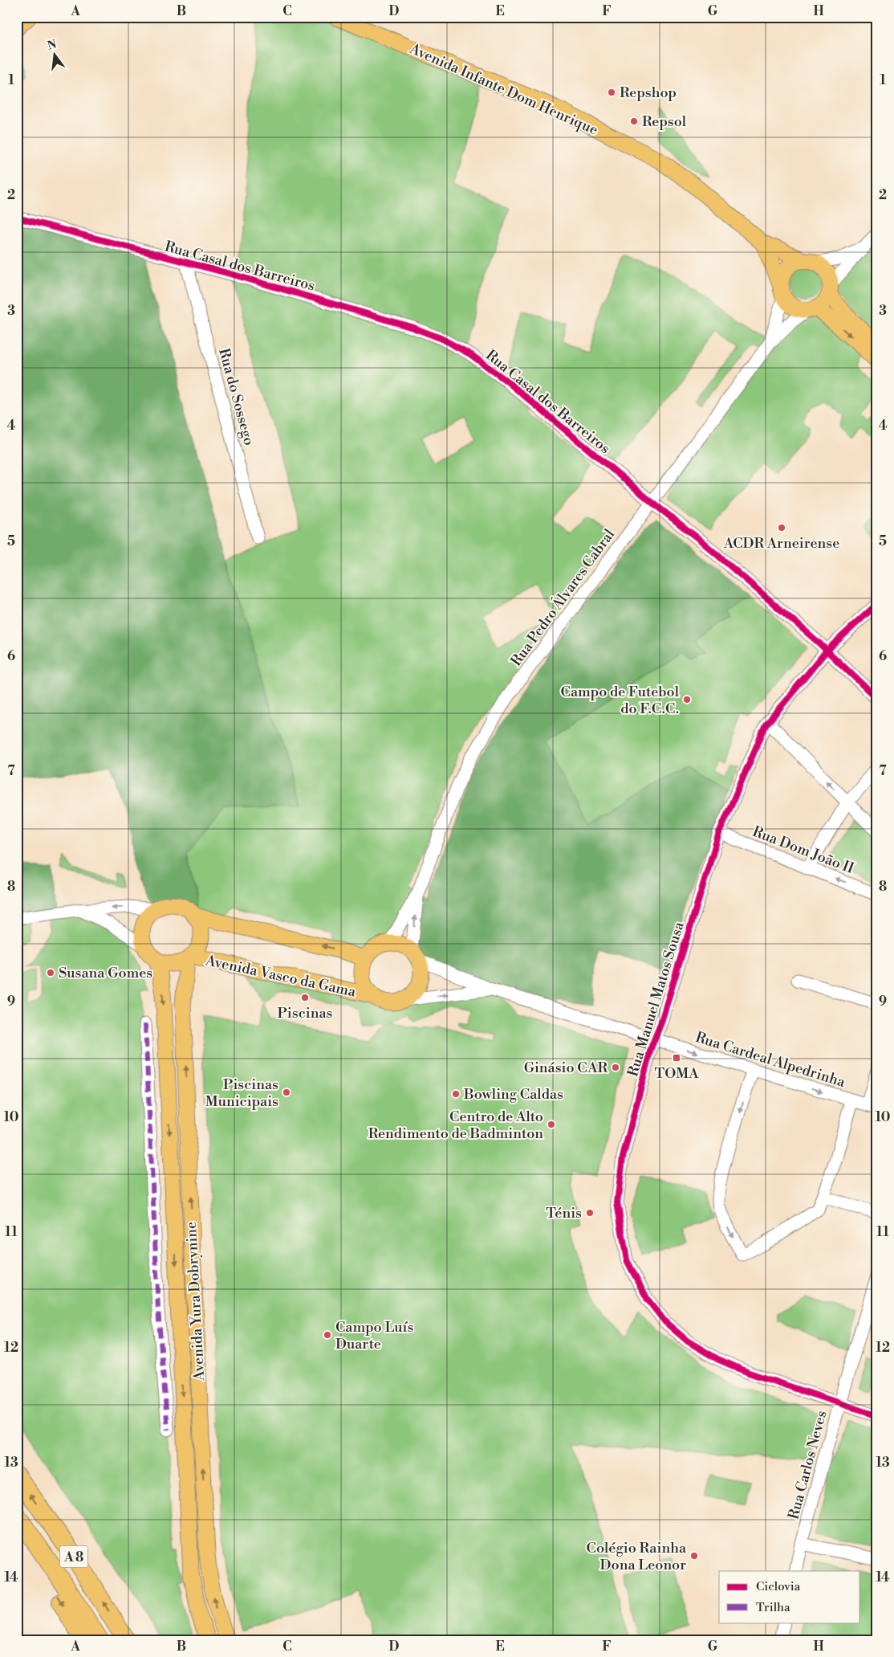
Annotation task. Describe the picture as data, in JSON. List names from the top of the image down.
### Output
{
  "streets": {
    "highway": ["A 8"],
    "main road": ["Avenida Infante Dom Henrique", "Avenida Vasco da Gama", "Avenida Yura Dobrynine"],
    "street": [
      "Rua Casal dos Barreiros",
      "Rua do Sossego",
      "Rua Pedro Álvares Cabral",
      "Rua Dom João II",
      "Rua Manuel Matos Sousa",
      "Rua Cardeal Alpedrinha",
      "Rua Carlos Neves"
    ]
  },
  "crossings": [
    ["Rua Casal dos Barreiros", "Rua do Sossego"],
    ["Rua Casal dos Barreiros", "Rua Pedro Álvares Cabral"],
    ["Rua Casal dos Barreiros", "Rua Manuel Matos Sousa"],
    ["Rua Dom João II", "Rua Manuel Matos Sousa"],
    ["Avenida Vasco da Gama", "Avenida Yura Dobrynine"],
    ["Rua Manuel Matos Sousa", "Rua Cardeal Alpedrinha"],
    ["Rua Manuel Matos Sousa", "Rua Carlos Neves"]
  ],
  "places": {
    "other": [
      "Repshop",
      "Repsol",
      "ACDR Arneirense",
      "Campo de Futebol do F.C.C.",
      "Susana Gomes",
      "Piscinas",
      "Ginásio CAR",
      "Piscinas Municipais",
      "Bowling Caldas",
      "Centro de Alto Rendimento de Badminton",
      "Ténis",
      "Campo Luís Duarte",
      "Colégio Rainha Dona Leonor"
    ],
    "transit": ["TOMA"]
  },
  "legend": ["Ciclovia", "Trilha"],
  "north": "top",
  "grid": {
    "columns": [
      "A",
      "B",
      "C",
      "D",
      "E",
      "F",
      "G",
      "H"
    ],
    "rows": [
      "1",
      "2",
      "3",
      "4",
      "5",
      "6",
      "7",
      "8",
      "9",
      "10",
      "11",
      "12",
      "13",
      "14"
    ]
  }
}
